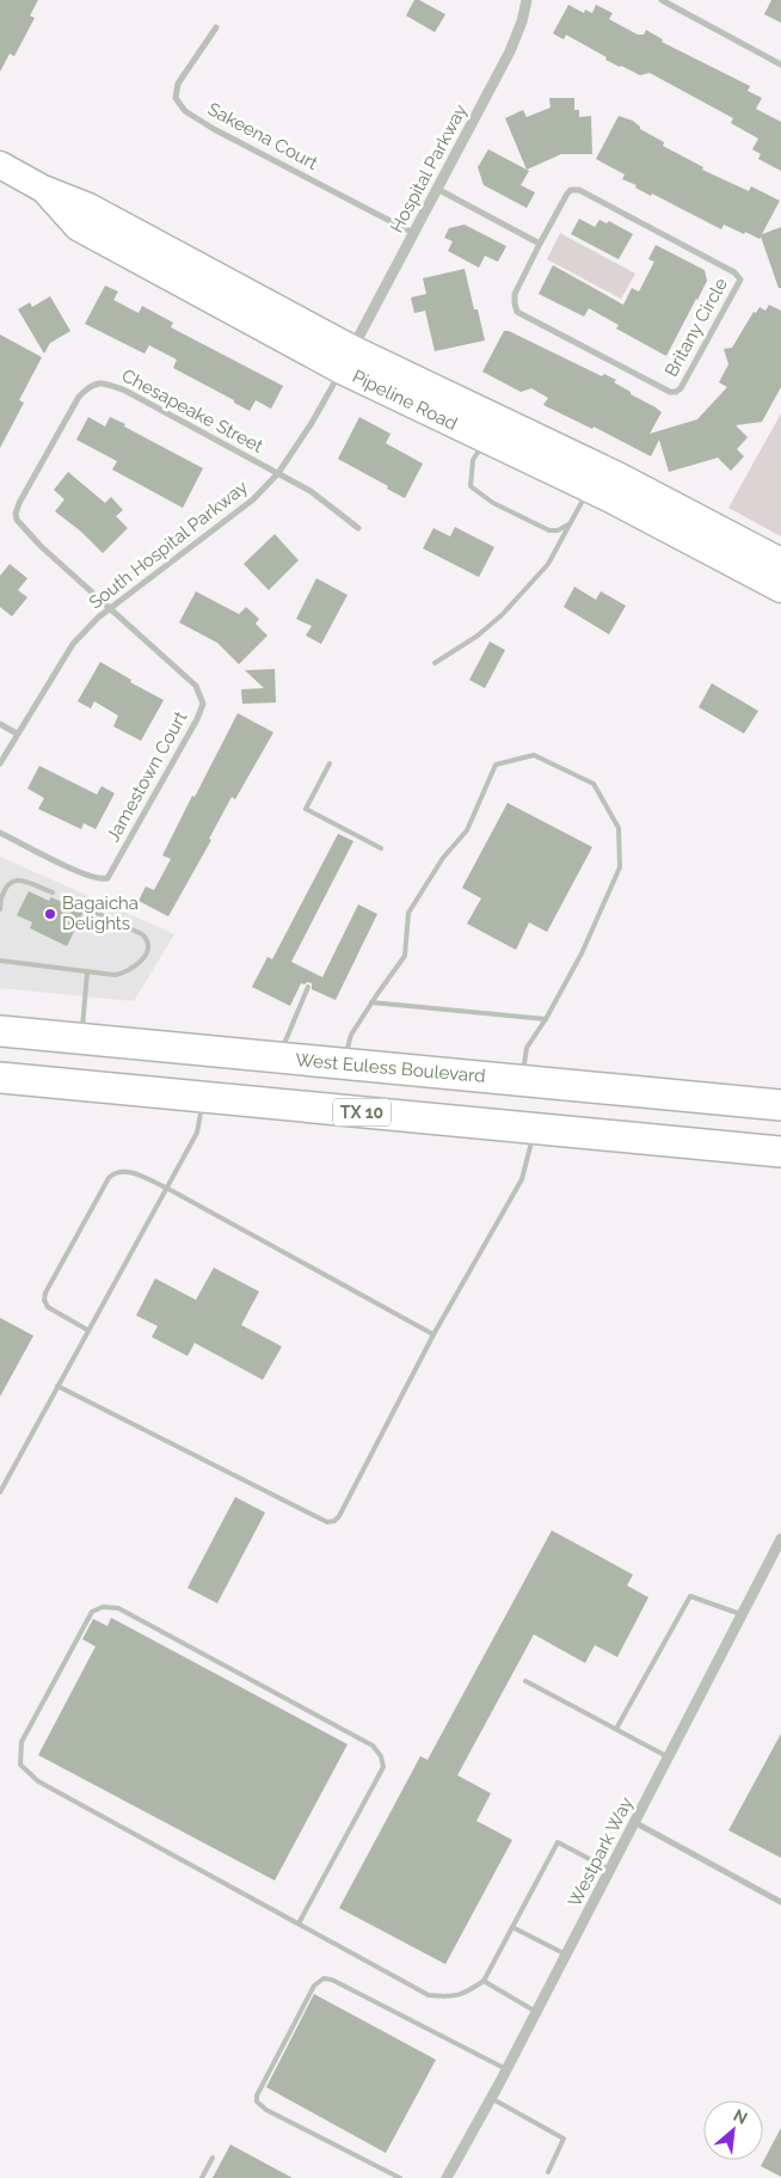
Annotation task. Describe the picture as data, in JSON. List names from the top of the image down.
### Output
{
  "streets": {
    "main road": ["Pipeline Road", "West Euless Boulevard", "TX 10"],
    "street": [
      "Sakeena Court",
      "Hospital Parkway",
      "Britany Circle",
      "Chesapeake Street",
      "South Hospital Parkway",
      "Jamestown Court",
      "Westpark Way"
    ]
  },
  "crossings": [
    ["Sakeena Court", "Hospital Parkway"],
    ["Hospital Parkway", "Pipeline Road"],
    ["Hospital Parkway", "South Hospital Parkway"],
    ["Pipeline Road", "South Hospital Parkway"],
    ["Chesapeake Street", "South Hospital Parkway"],
    ["Chesapeake Street", "Jamestown Court"],
    ["South Hospital Parkway", "Jamestown Court"]
  ],
  "places": ["Bagaicha Delights"],
  "north": "top right"
}
